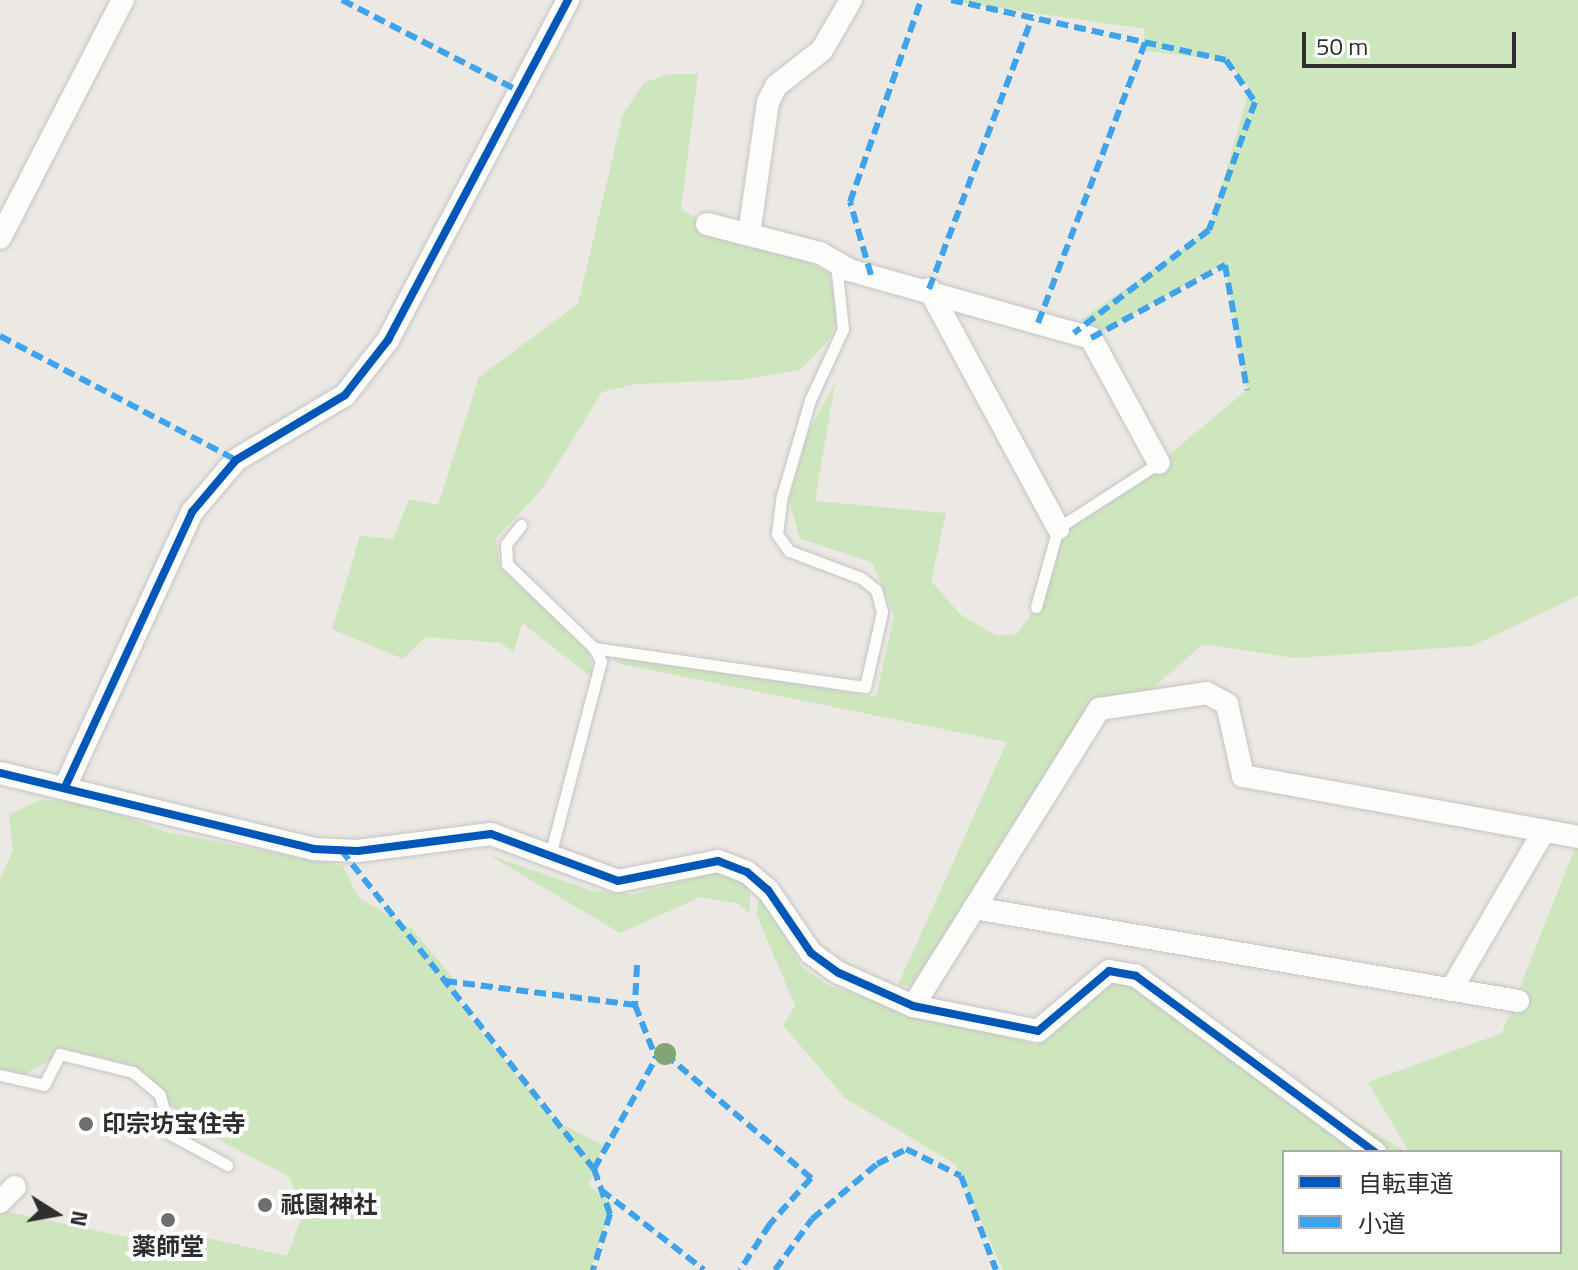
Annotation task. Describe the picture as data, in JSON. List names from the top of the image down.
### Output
{
  "places": ["印宗坊宝住寺", "祇園神社", "薬師堂"],
  "legend": ["自転車道", "小道"],
  "scale_bar": "50 m",
  "north": "right"
}
